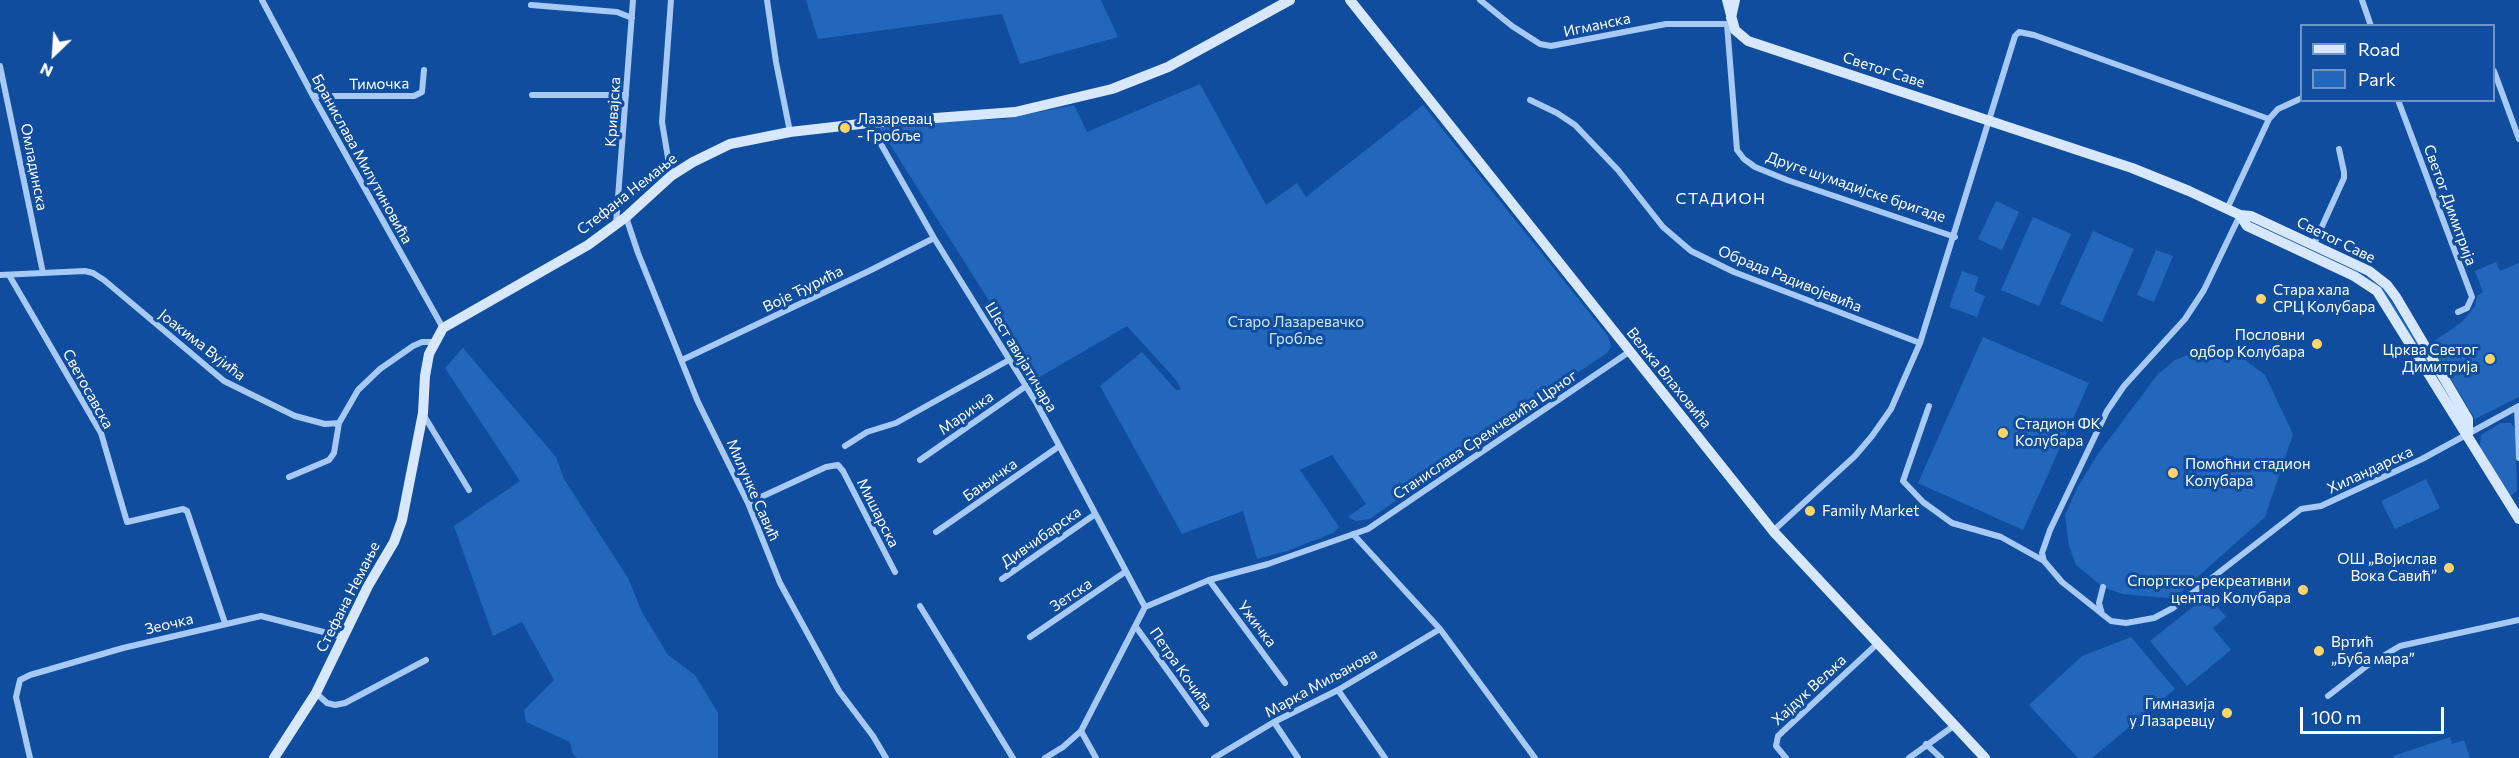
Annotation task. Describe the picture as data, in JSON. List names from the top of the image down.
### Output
{
  "streets": {
    "street": [
      "Игманска",
      "Светог Саве",
      "Тимочка",
      "Кривајска",
      "Бранислава Милутиновића",
      "Омладинска",
      "Друге шумадијске бригаде",
      "Стефана Немање",
      "Светог Димитрија",
      "Обрада Радивојевића",
      "Воје Ђурића",
      "Јоакима Вујића",
      "Шест авијатичара",
      "Вељка Влаховића",
      "Светосавска",
      "Маричка",
      "Станислава Сремчевића Црног",
      "Хиландарска",
      "Бањичка",
      "Милунке Савић",
      "Мишарска",
      "Дивчибарска",
      "Зетска",
      "Зеочка",
      "Ужичка",
      "Петра Кочића",
      "Марка Миљанова",
      "Хајдук Вељка"
    ]
  },
  "crossings": [
    ["Игманска", "Светог Саве"],
    ["Игманска", "Друге шумадијске бригаде"],
    ["Светог Саве", "Друге шумадијске бригаде"],
    ["Светог Саве", "Хиландарска"],
    ["Тимочка", "Бранислава Милутиновића"],
    ["Кривајска", "Стефана Немање"],
    ["Бранислава Милутиновића", "Стефана Немање"],
    ["Омладинска", "Јоакима Вујића"],
    ["Стефана Немање", "Шест авијатичара"],
    ["Стефана Немање", "Милунке Савић"],
    ["Стефана Немање", "Зеочка"],
    ["Воје Ђурића", "Шест авијатичара"],
    ["Воје Ђурића", "Милунке Савић"],
    ["Јоакима Вујића", "Светосавска"],
    ["Шест авијатичара", "Маричка"],
    ["Шест авијатичара", "Станислава Сремчевића Црног"],
    ["Шест авијатичара", "Бањичка"],
    ["Шест авијатичара", "Дивчибарска"],
    ["Шест авијатичара", "Зетска"],
    ["Вељка Влаховића", "Станислава Сремчевића Црног"],
    ["Вељка Влаховића", "Хајдук Вељка"],
    ["Светосавска", "Зеочка"],
    ["Станислава Сремчевића Црног", "Ужичка"],
    ["Милунке Савић", "Мишарска"]
  ],
  "districts": ["СТАДИОН"],
  "parks": ["Старо Лазаревачко Гробље"],
  "places": [
    "Лазаревац - Гробље",
    "Стара хала СРЦ Колубара",
    "Пословни одбор Колубара",
    "Црква Светог Димитрија",
    "Стадион ФК Колубара",
    "Помоћни стадион Колубара",
    "Family Market",
    "ОШ „Војислав Вока Савић”",
    "Спортско-рекреативни центар Колубара",
    "Вртић „Буба мара”",
    "Гимназија у Лазаревцу"
  ],
  "legend": ["Road", "Park"],
  "scale_bar": "100 m",
  "north": "bottom left"
}
